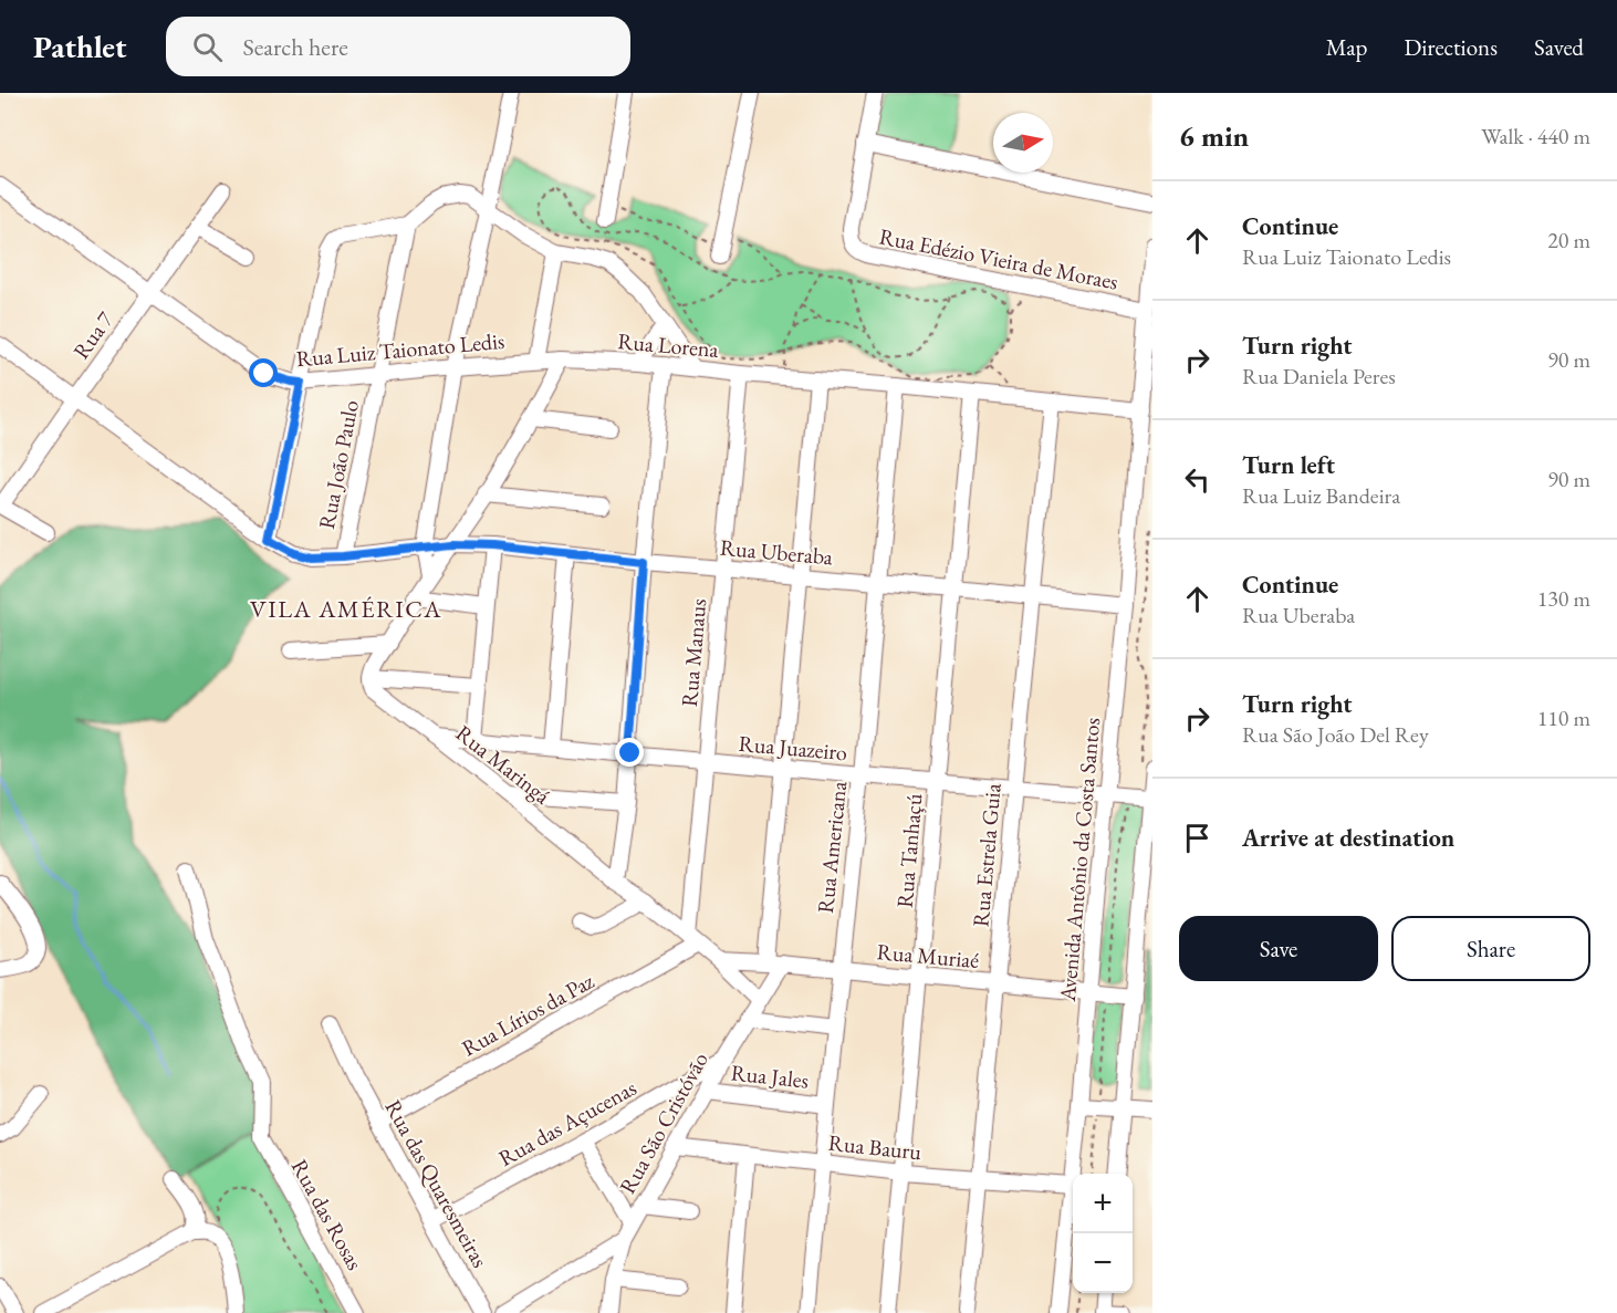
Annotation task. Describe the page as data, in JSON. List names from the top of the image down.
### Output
{
  "streets": {
    "street": [
      "Rua Edézio Vieira de Moraes",
      "Rua 7",
      "Rua Lorena",
      "Rua Luiz Taionato Ledis",
      "Rua João Paulo",
      "Rua Uberaba",
      "Rua Manaus",
      "Rua Juazeiro",
      "Rua Maringá",
      "Rua Americana",
      "Rua Tanhaçú",
      "Rua Estrela Guia",
      "Avenida Antônio da Costa Santos",
      "Rua Muriaé",
      "Rua Lírios da Paz",
      "Rua Jales",
      "Rua das Açucenas",
      "Rua São Cristóvão",
      "Rua Bauru",
      "Rua das Quaresmeiras",
      "Rua das Rosas"
    ]
  },
  "crossings": [
    ["Rua Edézio Vieira de Moraes", "Avenida Antônio da Costa Santos"],
    ["Rua 7", "Rua Luiz Taionato Ledis"],
    ["Rua Lorena", "Rua Luiz Taionato Ledis"],
    ["Rua Lorena", "Rua Manaus"],
    ["Rua Lorena", "Rua Americana"],
    ["Rua Lorena", "Rua Tanhaçú"],
    ["Rua Lorena", "Rua Estrela Guia"],
    ["Rua Lorena", "Avenida Antônio da Costa Santos"],
    ["Rua Luiz Taionato Ledis", "Rua João Paulo"],
    ["Rua João Paulo", "Rua Uberaba"],
    ["Rua Uberaba", "Rua Manaus"],
    ["Rua Uberaba", "Rua Americana"],
    ["Rua Uberaba", "Rua Tanhaçú"],
    ["Rua Uberaba", "Rua Estrela Guia"],
    ["Rua Uberaba", "Avenida Antônio da Costa Santos"],
    ["Rua Manaus", "Rua Juazeiro"],
    ["Rua Manaus", "Rua Lírios da Paz"],
    ["Rua Juazeiro", "Rua Maringá"],
    ["Rua Juazeiro", "Rua Americana"],
    ["Rua Juazeiro", "Rua Tanhaçú"],
    ["Rua Juazeiro", "Rua Estrela Guia"],
    ["Rua Juazeiro", "Avenida Antônio da Costa Santos"],
    ["Rua Americana", "Rua Muriaé"],
    ["Rua Americana", "Rua Jales"],
    ["Rua Americana", "Rua Bauru"],
    ["Rua Tanhaçú", "Rua Muriaé"],
    ["Rua Tanhaçú", "Rua Bauru"],
    ["Rua Estrela Guia", "Rua Muriaé"],
    ["Rua Estrela Guia", "Rua Bauru"],
    ["Avenida Antônio da Costa Santos", "Rua Muriaé"],
    ["Avenida Antônio da Costa Santos", "Rua Bauru"],
    ["Rua Muriaé", "Rua São Cristóvão"],
    ["Rua Lírios da Paz", "Rua das Quaresmeiras"],
    ["Rua Jales", "Rua São Cristóvão"],
    ["Rua das Açucenas", "Rua São Cristóvão"],
    ["Rua das Açucenas", "Rua das Quaresmeiras"],
    ["Rua São Cristóvão", "Rua Bauru"]
  ],
  "districts": ["VILA AMÉRICA"],
  "north": "right",
  "page": {
    "header": "Pathlet",
    "search": "Search here",
    "nav": ["Map", "Directions", "Saved"],
    "heading": ["6 min", "Walk · 440 m"],
    "list": [
      ["Continue", "Rua Luiz Taionato Ledis", "20 m"],
      ["Turn right", "Rua Daniela Peres", "90 m"],
      ["Turn left", "Rua Luiz Bandeira", "90 m"],
      ["Continue", "Rua Uberaba", "130 m"],
      ["Turn right", "Rua São João Del Rey", "110 m"],
      "Arrive at destination"
    ],
    "buttons": ["Save", "Share"],
    "map_buttons": ["+", "−"]
  }
}
